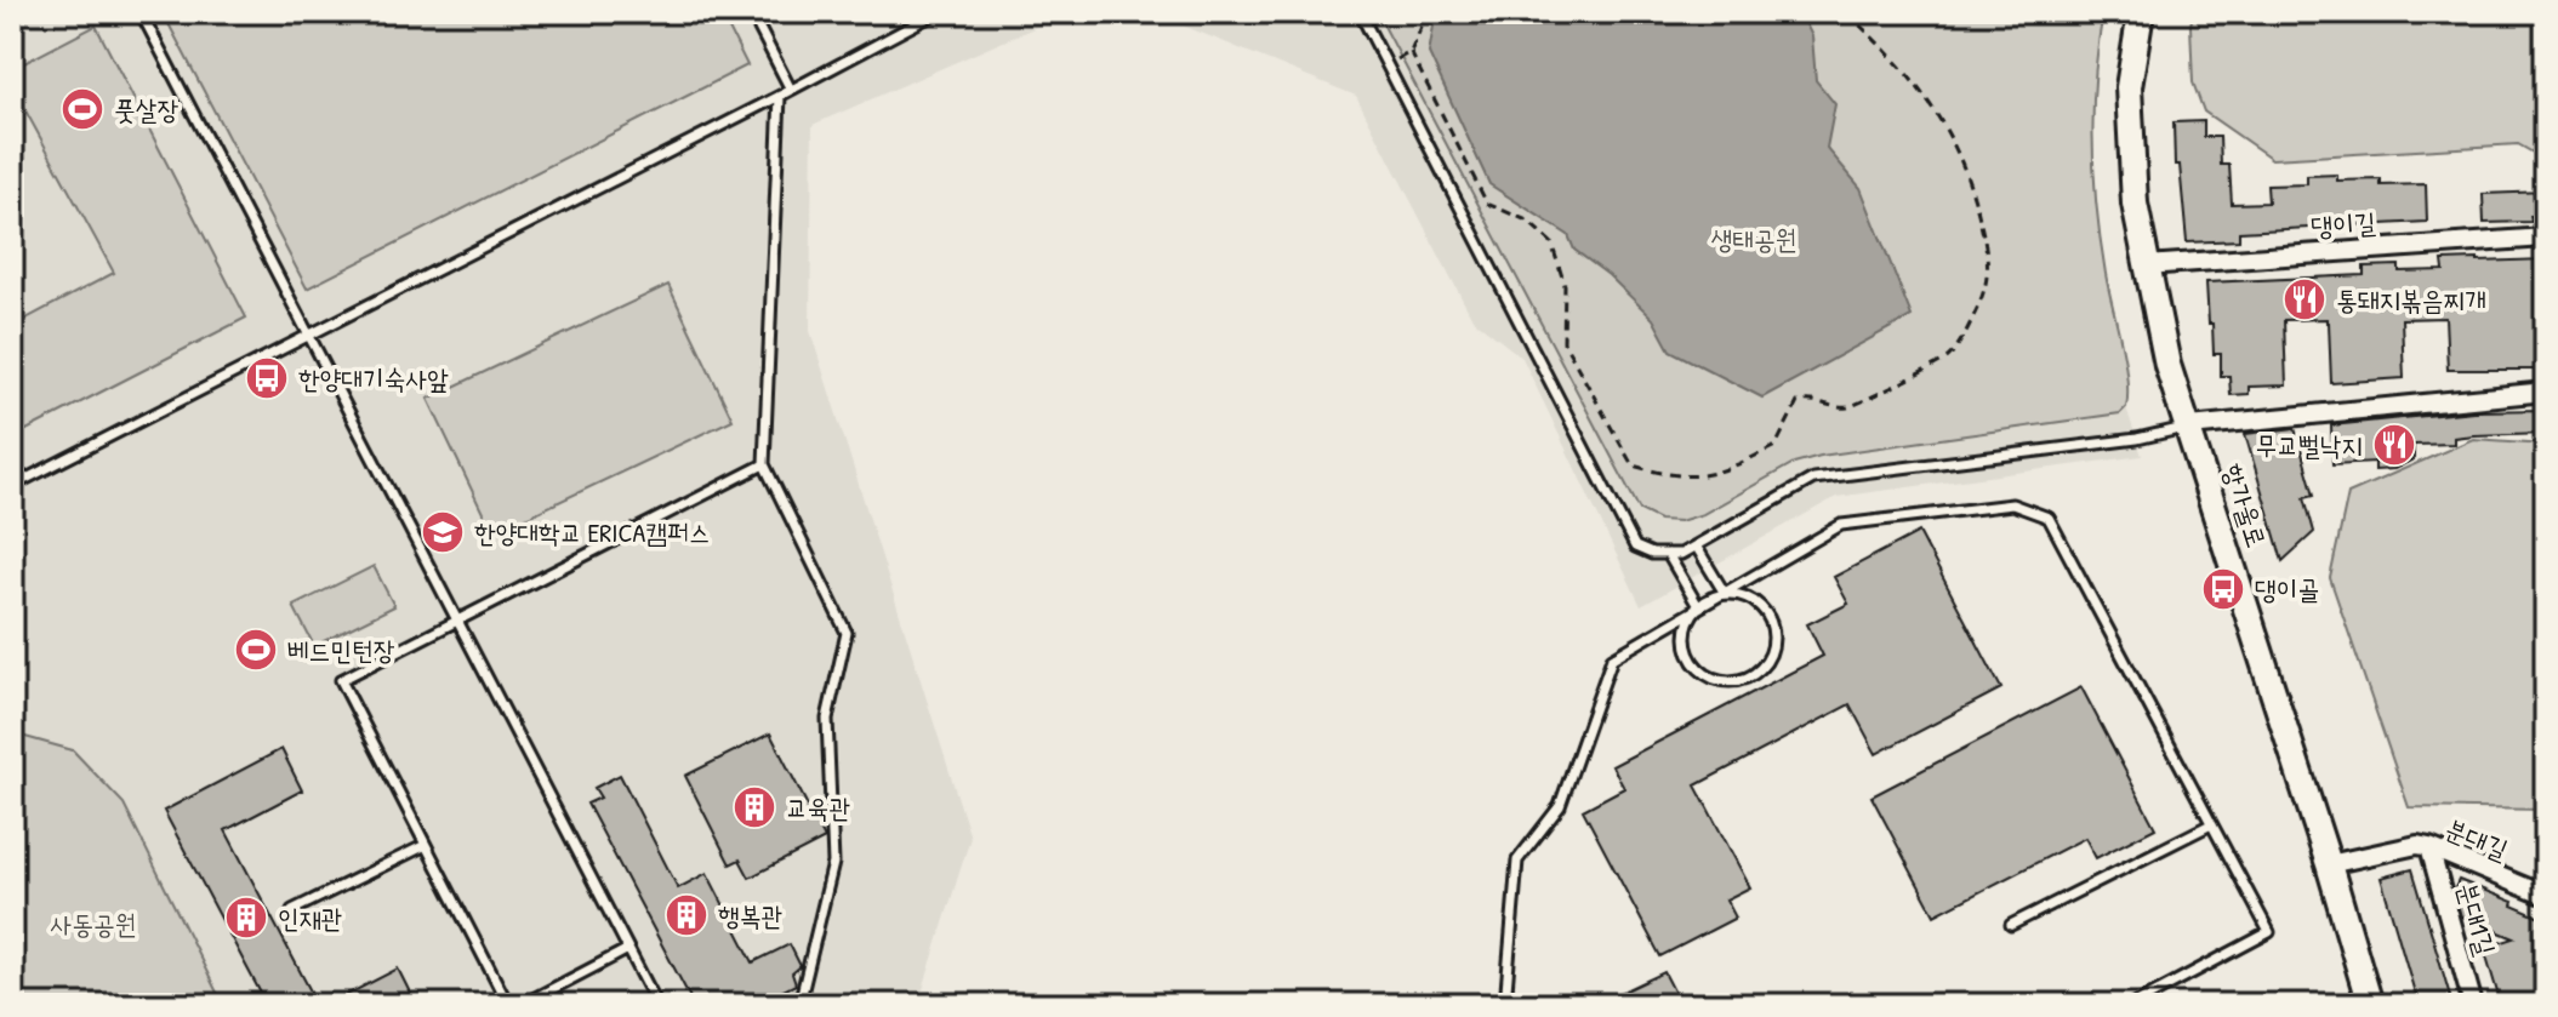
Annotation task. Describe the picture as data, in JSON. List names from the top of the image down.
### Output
{
  "streets": {
    "main road": ["항가울로"],
    "street": ["댕이길", "분대길", "분대1길"]
  },
  "crossings": [
    ["댕이길", "항가울로"],
    ["항가울로", "분대길"],
    ["분대길", "분대1길"]
  ],
  "parks": ["생태공원", "사동공원"],
  "places": {
    "sports": ["풋살장", "베드민턴장"],
    "restaurant": ["통돼지볶음찌개", "무교뻘낙지"],
    "bus stop": ["한양대기숙사앞", "댕이골"],
    "school or university": ["한양대학교 ERICA캠퍼스"],
    "building": ["교육관", "행복관", "인재관"]
  }
}
